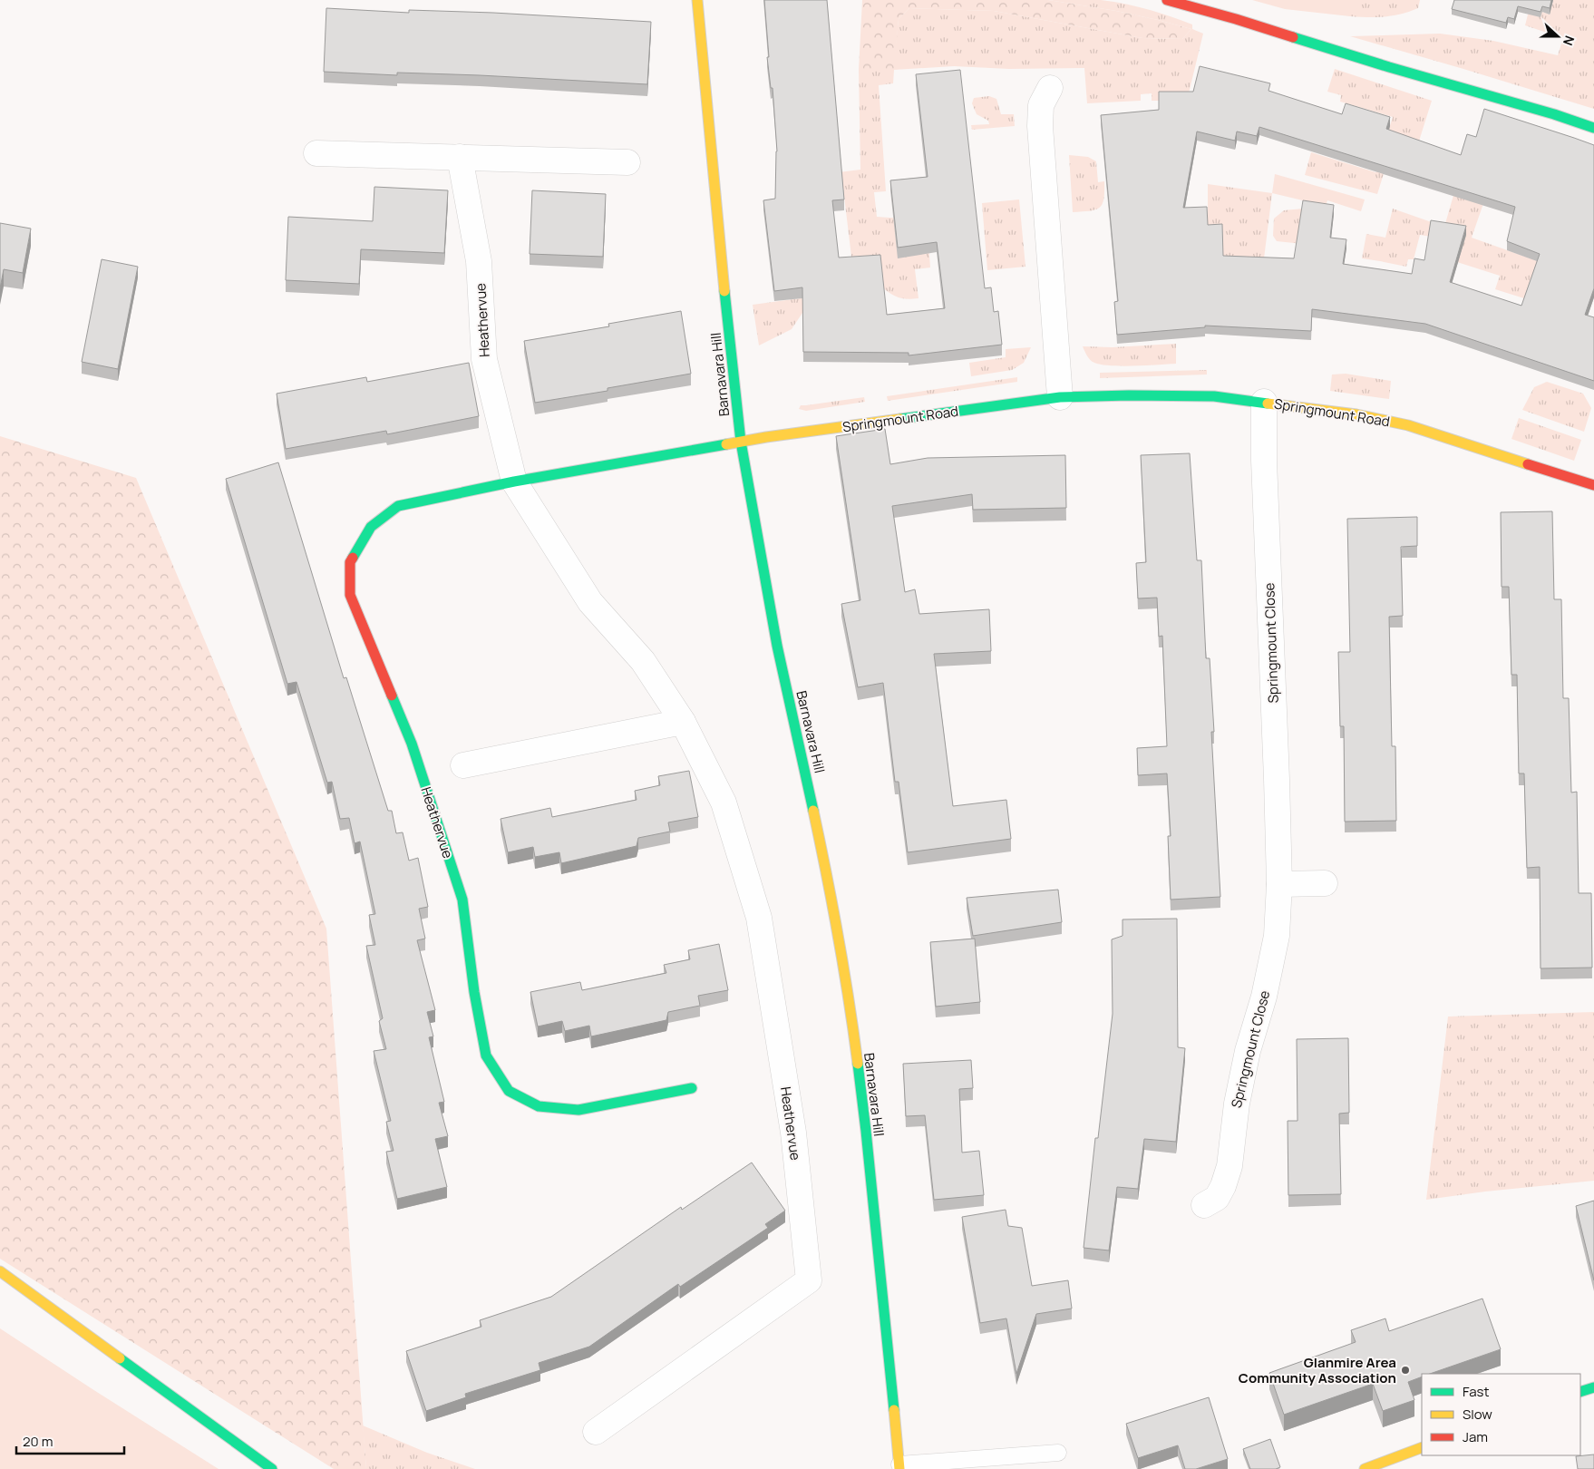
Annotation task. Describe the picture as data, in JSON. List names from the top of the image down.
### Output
{
  "streets": {
    "street": [
      "Heathervue",
      "Barnavara Hill",
      "Springmount Road",
      "Springmount Close"
    ]
  },
  "crossings": [
    ["Heathervue", "Barnavara Hill"],
    ["Heathervue", "Springmount Road"],
    ["Barnavara Hill", "Springmount Road"],
    ["Springmount Road", "Springmount Close"]
  ],
  "places": ["Glanmire Area Community Association"],
  "legend": ["Fast", "Slow", "Jam"],
  "scale_bar": "20 m",
  "north": "right"
}
